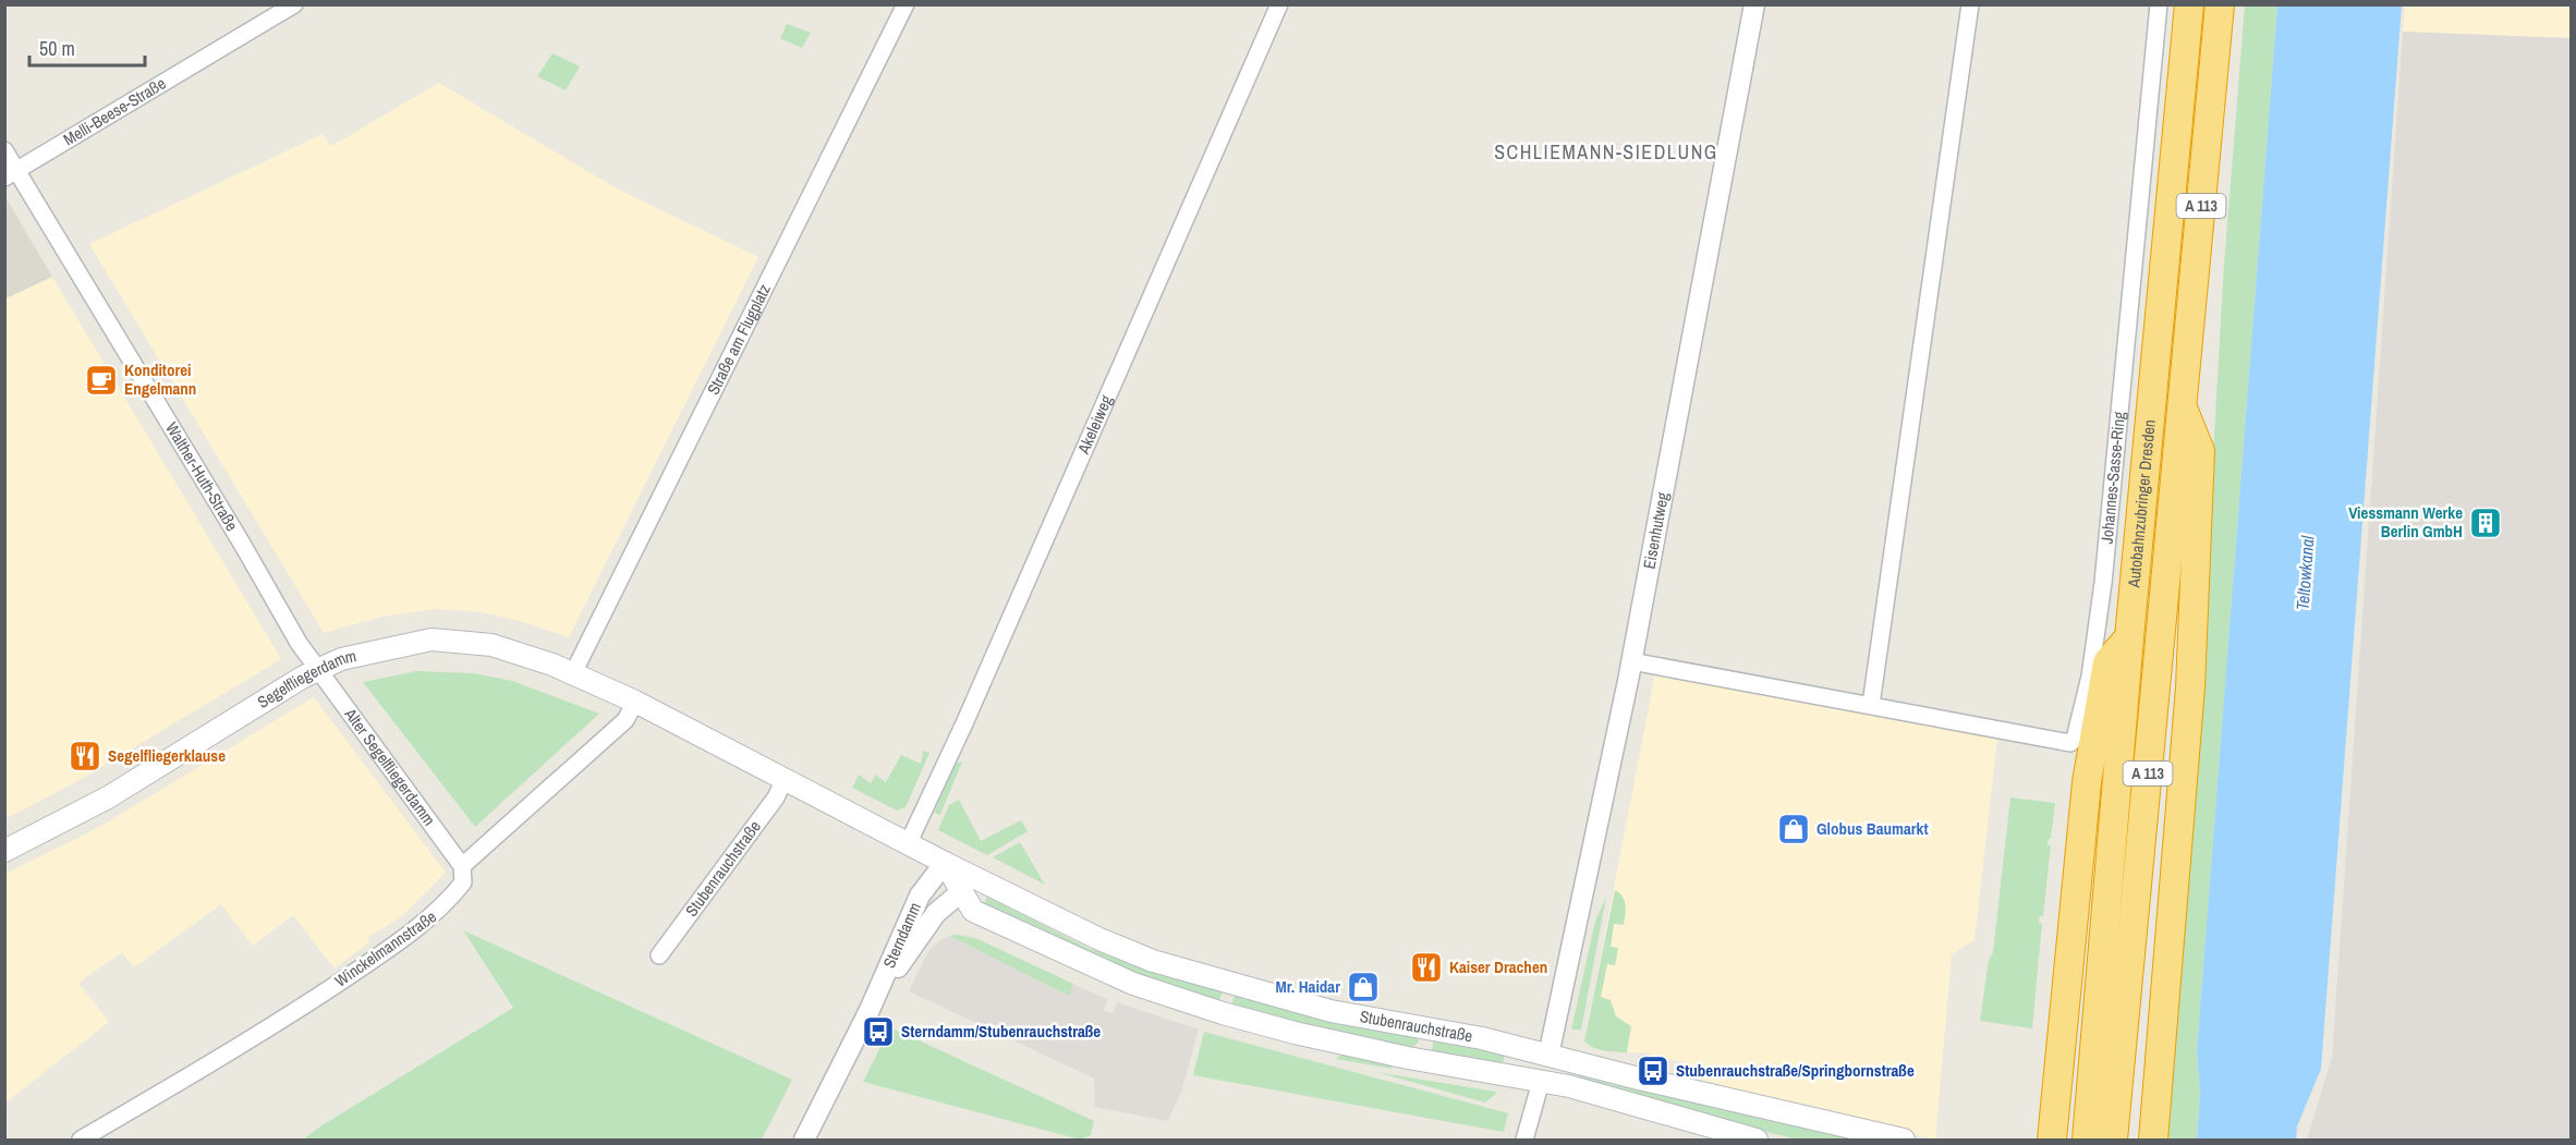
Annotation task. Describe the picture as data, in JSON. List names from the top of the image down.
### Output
{
  "streets": {
    "highway": ["A 113", "Autobahnzubringer Dresden"],
    "main road": ["Segelfliegerdamm", "Stubenrauchstraße"],
    "street": [
      "Melli-Beese-Straße",
      "Straße am Flugplatz",
      "Akeleiweg",
      "Walther-Huth-Straße",
      "Johannes-Sasse-Ring",
      "Eisenhutweg",
      "Alter Segelfliegerdamm",
      "Sterndamm",
      "Winckelmannstraße"
    ]
  },
  "crossings": [
    ["Melli-Beese-Straße", "Walther-Huth-Straße"],
    ["A 113", "Autobahnzubringer Dresden"],
    ["Straße am Flugplatz", "Segelfliegerdamm"],
    ["Akeleiweg", "Stubenrauchstraße"],
    ["Walther-Huth-Straße", "Segelfliegerdamm"],
    ["Walther-Huth-Straße", "Alter Segelfliegerdamm"],
    ["Johannes-Sasse-Ring", "Eisenhutweg"],
    ["Eisenhutweg", "Stubenrauchstraße"],
    ["Segelfliegerdamm", "Alter Segelfliegerdamm"],
    ["Segelfliegerdamm", "Stubenrauchstraße"],
    ["Alter Segelfliegerdamm", "Winckelmannstraße"],
    ["Stubenrauchstraße", "Sterndamm"]
  ],
  "districts": ["SCHLIEMANN-SIEDLUNG"],
  "water": ["Teltowkanal"],
  "places": {
    "cafe": ["Konditorei Engelmann"],
    "building": ["Viessmann Werke Berlin GmbH"],
    "restaurant": ["Segelfliegerklause", "Kaiser Drachen"],
    "shop": ["Globus Baumarkt", "Mr. Haidar"],
    "bus stop": ["Sterndamm/Stubenrauchstraße", "Stubenrauchstraße/Springbornstraße"]
  },
  "scale_bar": "50 m"
}
